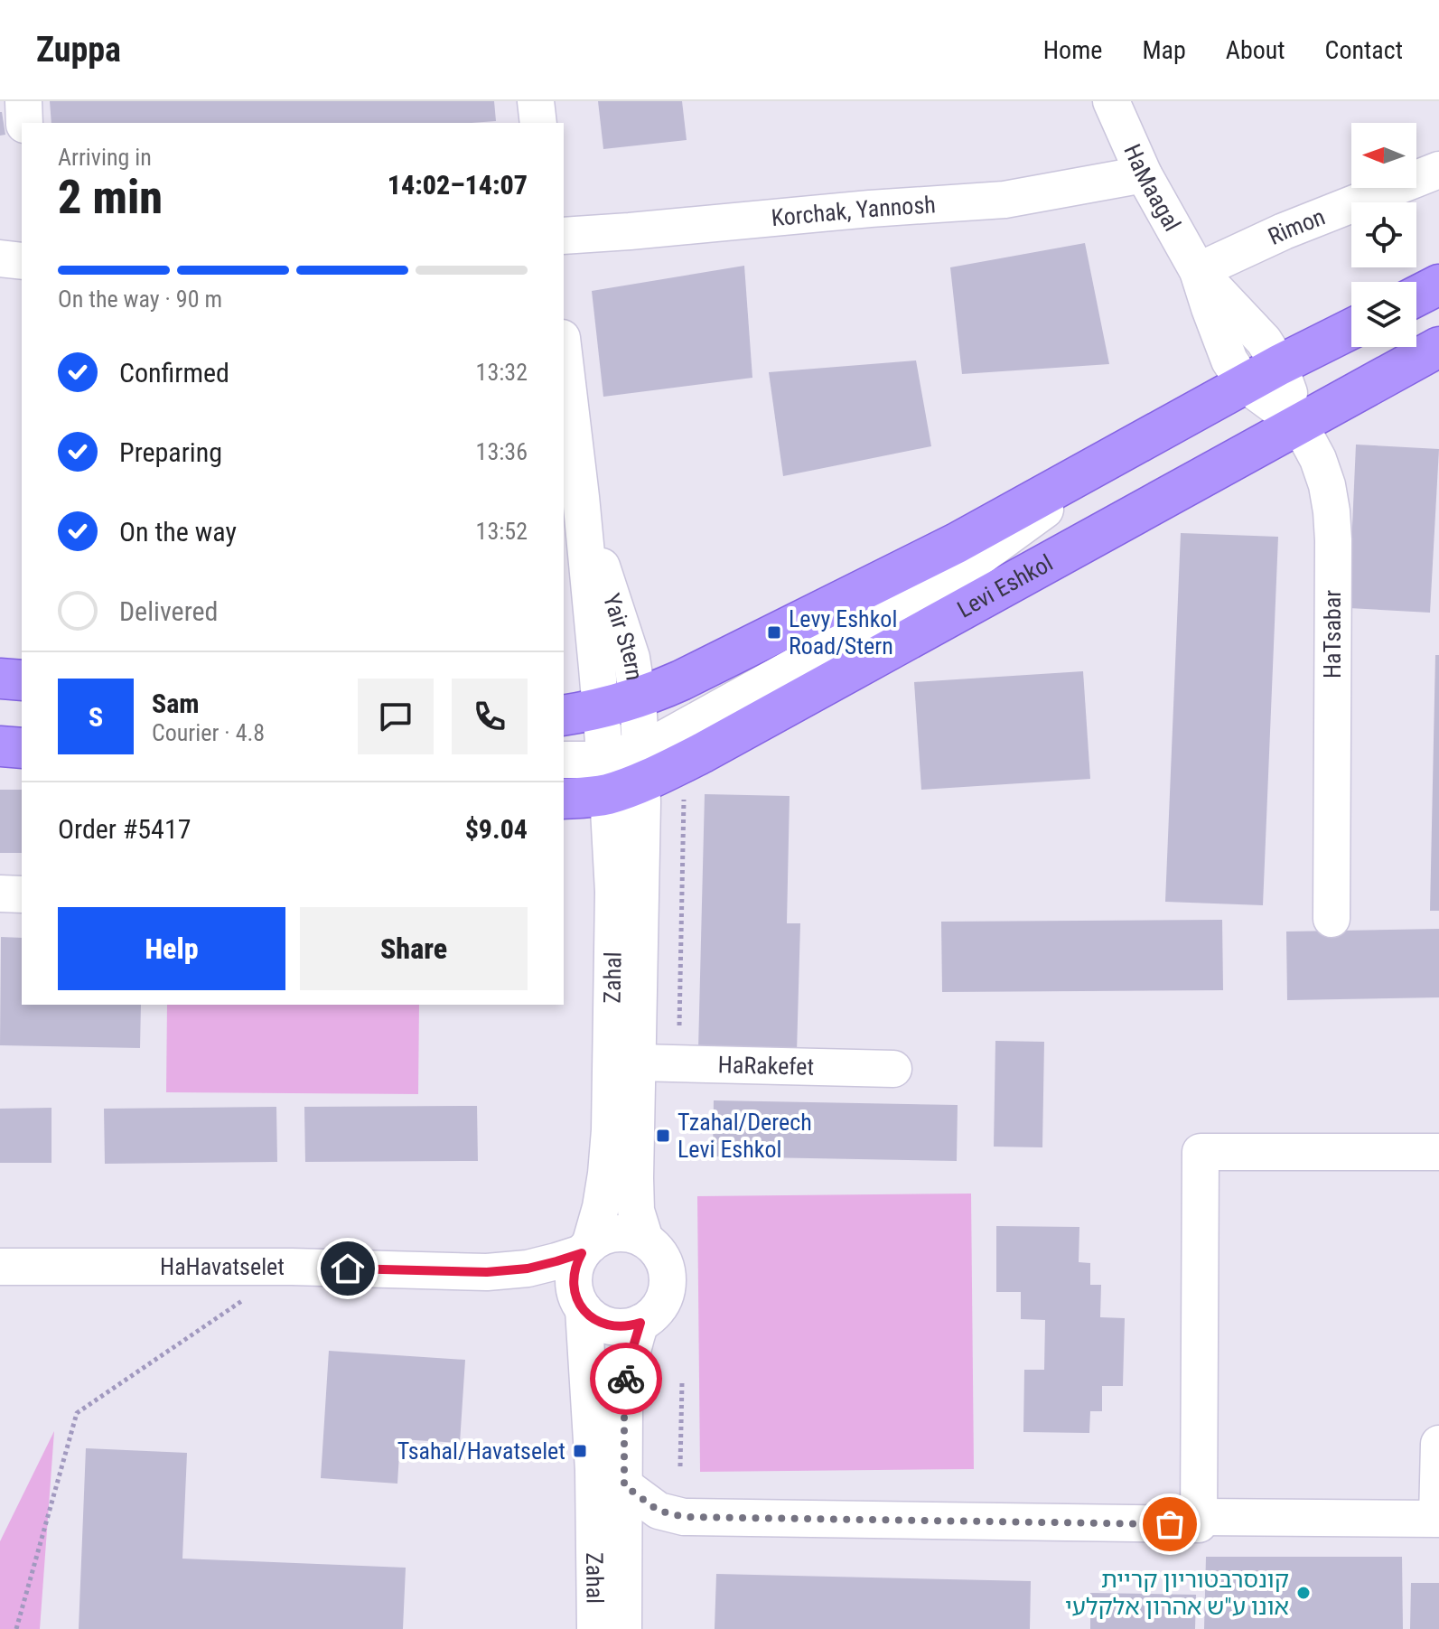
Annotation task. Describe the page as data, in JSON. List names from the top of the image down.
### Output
{
  "streets": {
    "main road": ["Levi Eshkol"],
    "street": [
      "HaMaagal",
      "Korchak, Yannosh",
      "Rimon",
      "HaTsabar",
      "Yair Stern",
      "Zahal",
      "HaRakefet",
      "HaHavatselet"
    ]
  },
  "crossings": [
    ["HaMaagal", "Korchak, Yannosh"],
    ["HaMaagal", "Rimon"],
    ["HaMaagal", "Levi Eshkol"],
    ["HaMaagal", "HaTsabar"],
    ["Levi Eshkol", "HaTsabar"],
    ["Levi Eshkol", "Yair Stern"],
    ["Levi Eshkol", "Zahal"],
    ["Yair Stern", "Zahal"],
    ["Zahal", "HaRakefet"]
  ],
  "places": {
    "transit": ["Levy Eshkol Road/Stern", "Tzahal/Derech Levi Eshkol", "Tsahal/Havatselet"],
    "other": ["קונסרבטוריון קריית אונו ע\"ש אהרון אלקלעי"]
  },
  "north": "left",
  "page": {
    "header": "Zuppa",
    "nav": [
      "Home",
      "Map",
      "About",
      "Contact"
    ],
    "heading": ["2 min", "Arriving in", "14:02–14:07"],
    "panel": [
      "Sam",
      "Courier · 4.8",
      "Order #5417",
      "$9.04"
    ],
    "bar": "On the way · 90 m",
    "list": [
      ["Confirmed", "13:32"],
      ["Preparing", "13:36"],
      ["On the way", "13:52"],
      "Delivered"
    ],
    "round": "S",
    "buttons": ["Help", "Share"]
  }
}
